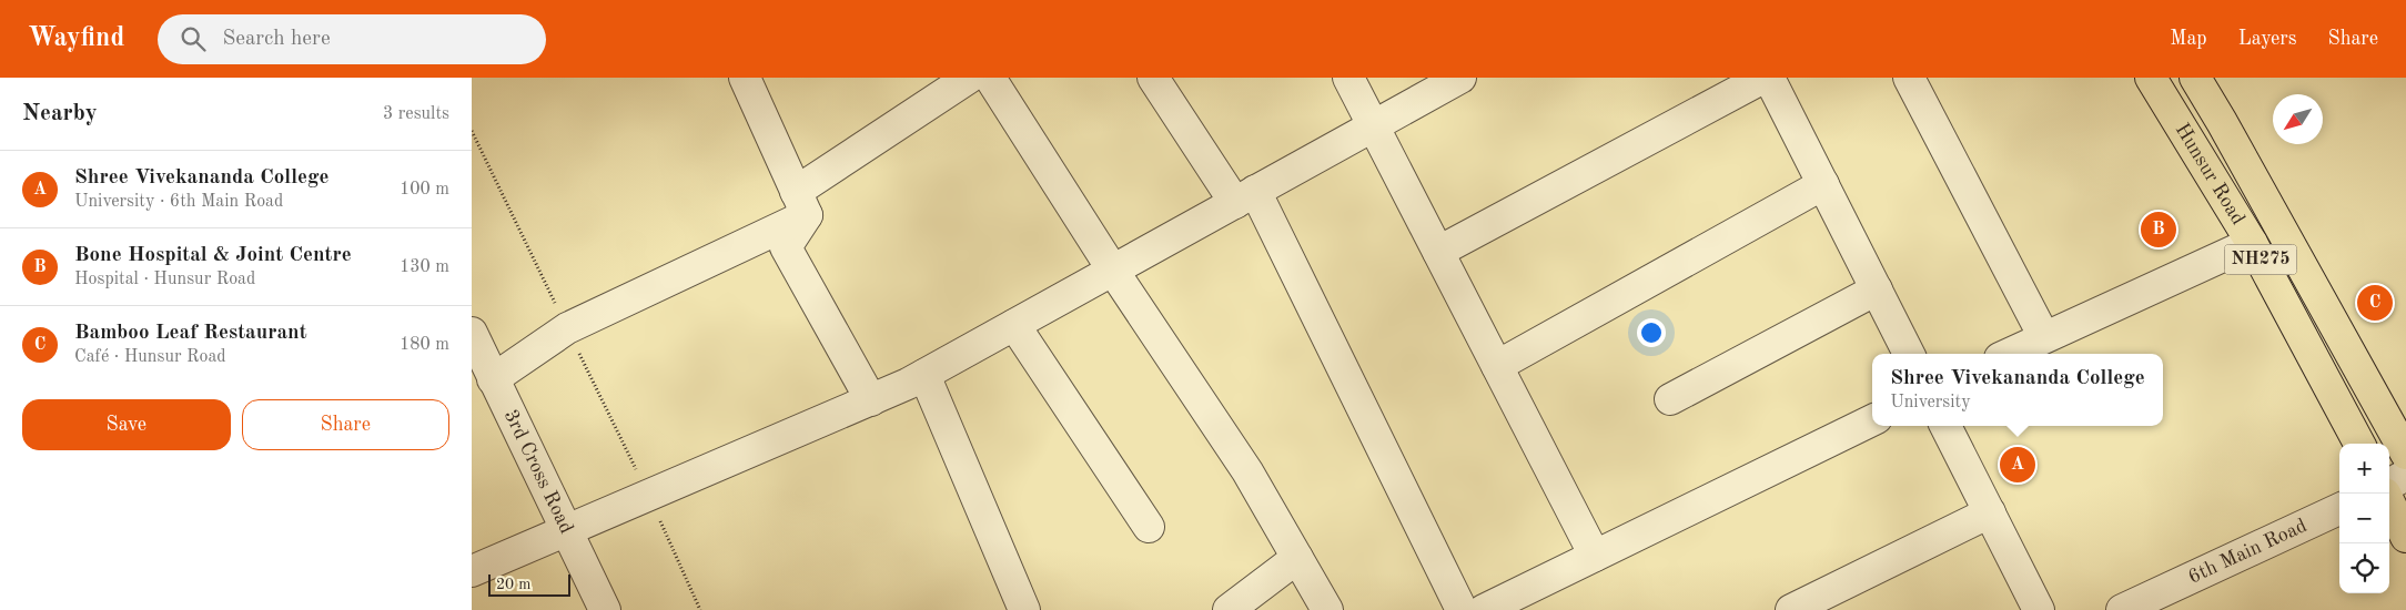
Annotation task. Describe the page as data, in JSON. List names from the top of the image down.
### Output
{
  "streets": {
    "main road": ["Hunsur Road", "NH275"],
    "street": ["3rd Cross Road", "6th Main Road"]
  },
  "scale_bar": "20 m",
  "north": "bottom left",
  "page": {
    "header": "Wayfind",
    "search": "Search here",
    "nav": ["Map", "Layers", "Share"],
    "heading": ["Nearby", "3 results"],
    "list": [
      {
        "mark": "A",
        "name": "Shree Vivekananda College",
        "note": "University · 6th Main Road",
        "value": "100 m"
      },
      {
        "mark": "B",
        "name": "Bone Hospital & Joint Centre",
        "note": "Hospital · Hunsur Road",
        "value": "130 m"
      },
      {
        "mark": "C",
        "name": "Bamboo Leaf Restaurant",
        "note": "Café · Hunsur Road",
        "value": "180 m"
      }
    ],
    "pins": ["B", "C", "A"],
    "popup": ["Shree Vivekananda College", "University"],
    "buttons": ["Save", "Share"],
    "map_buttons": ["+", "−"],
    "scale": "20 m"
  }
}
